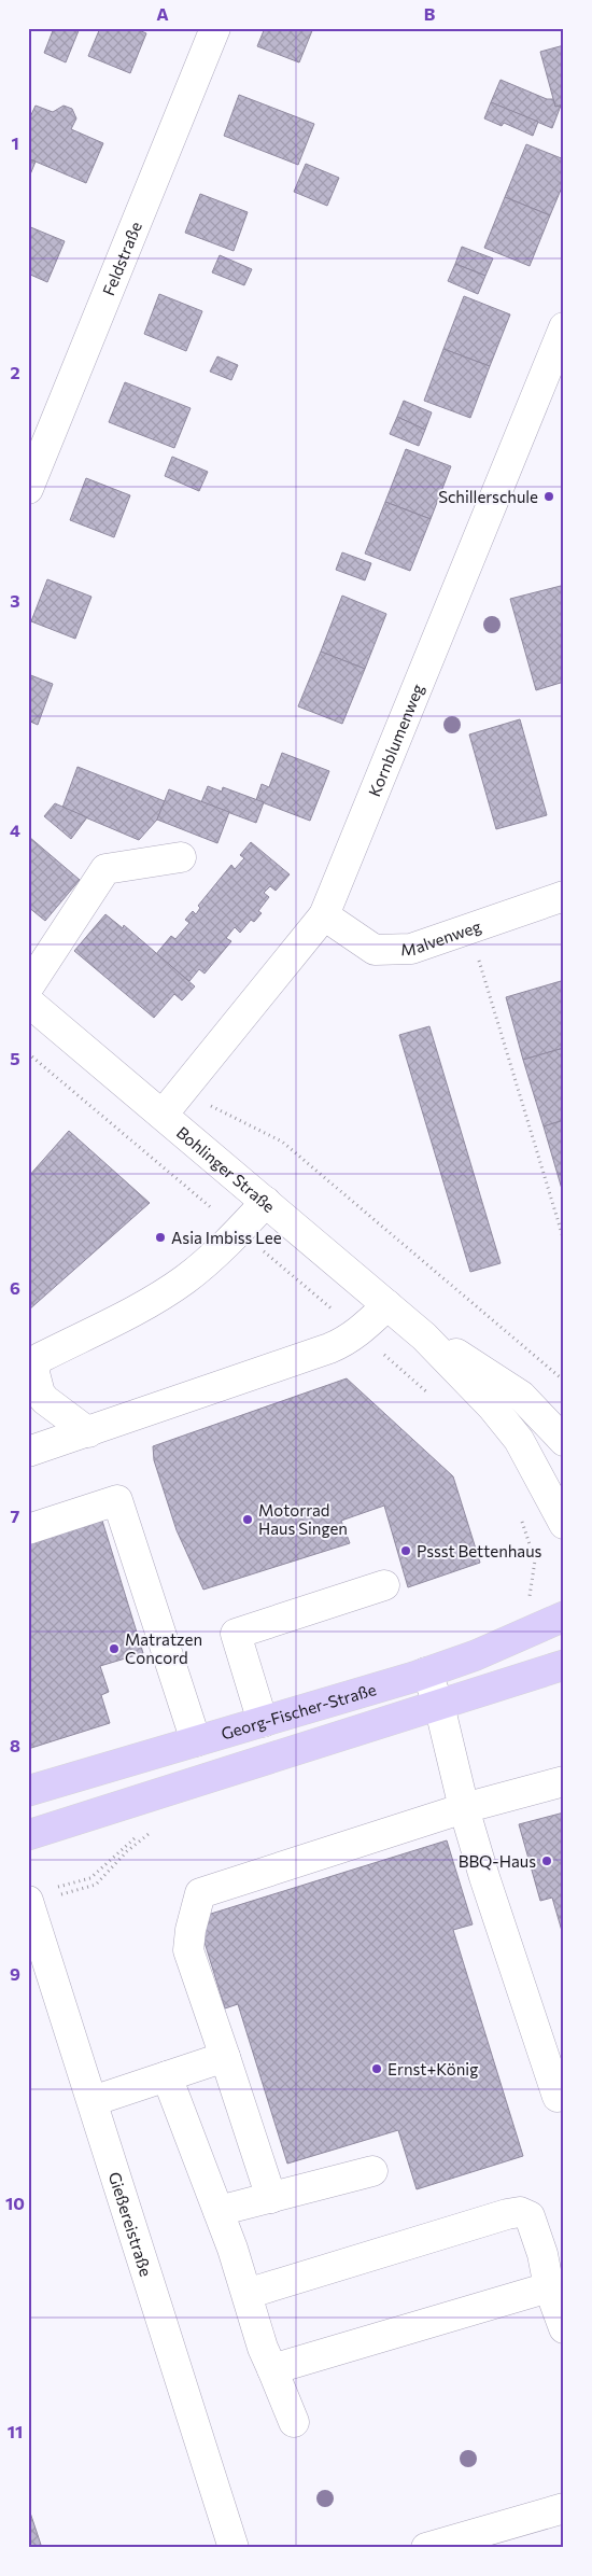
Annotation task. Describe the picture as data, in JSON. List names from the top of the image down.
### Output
{
  "streets": {
    "main road": ["Georg-Fischer-Straße"],
    "street": [
      "Feldstraße",
      "Kornblumenweg",
      "Malvenweg",
      "Bohlinger Straße",
      "Gießereistraße"
    ]
  },
  "crossings": [
    ["Kornblumenweg", "Malvenweg"],
    ["Kornblumenweg", "Bohlinger Straße"]
  ],
  "places": [
    "Schillerschule",
    "Asia Imbiss Lee",
    "Motorrad Haus Singen",
    "Pssst Bettenhaus",
    "Matratzen Concord",
    "BBQ-Haus",
    "Ernst+König"
  ],
  "grid": {
    "columns": ["A", "B"],
    "rows": [
      "1",
      "2",
      "3",
      "4",
      "5",
      "6",
      "7",
      "8",
      "9",
      "10",
      "11"
    ]
  }
}
